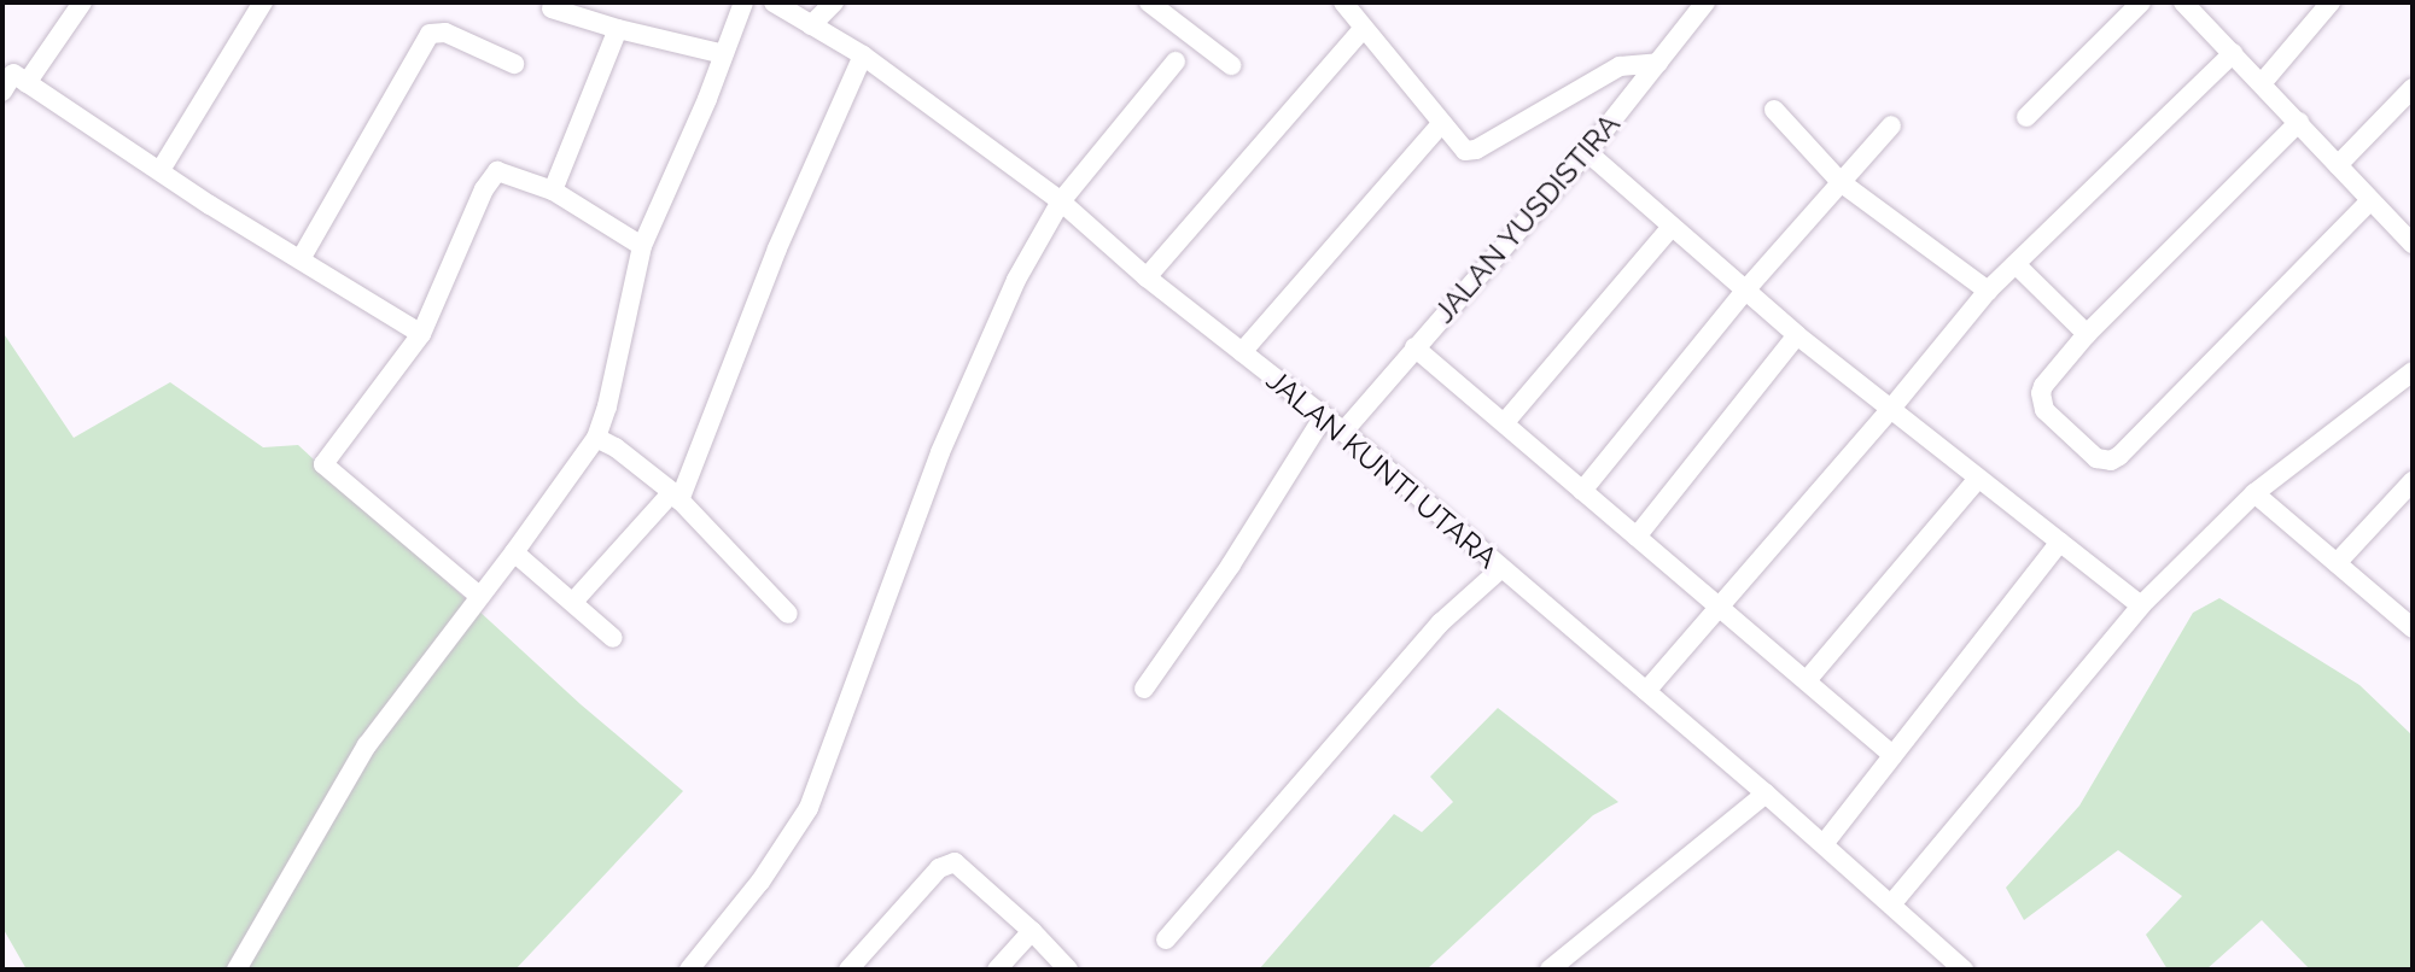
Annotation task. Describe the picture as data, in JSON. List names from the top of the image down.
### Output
{
  "streets": {
    "street": ["JALAN YUSDISTIRA", "JALAN KUNTI UTARA"]
  },
  "crossings": [
    ["JALAN YUSDISTIRA", "JALAN KUNTI UTARA"]
  ]
}
